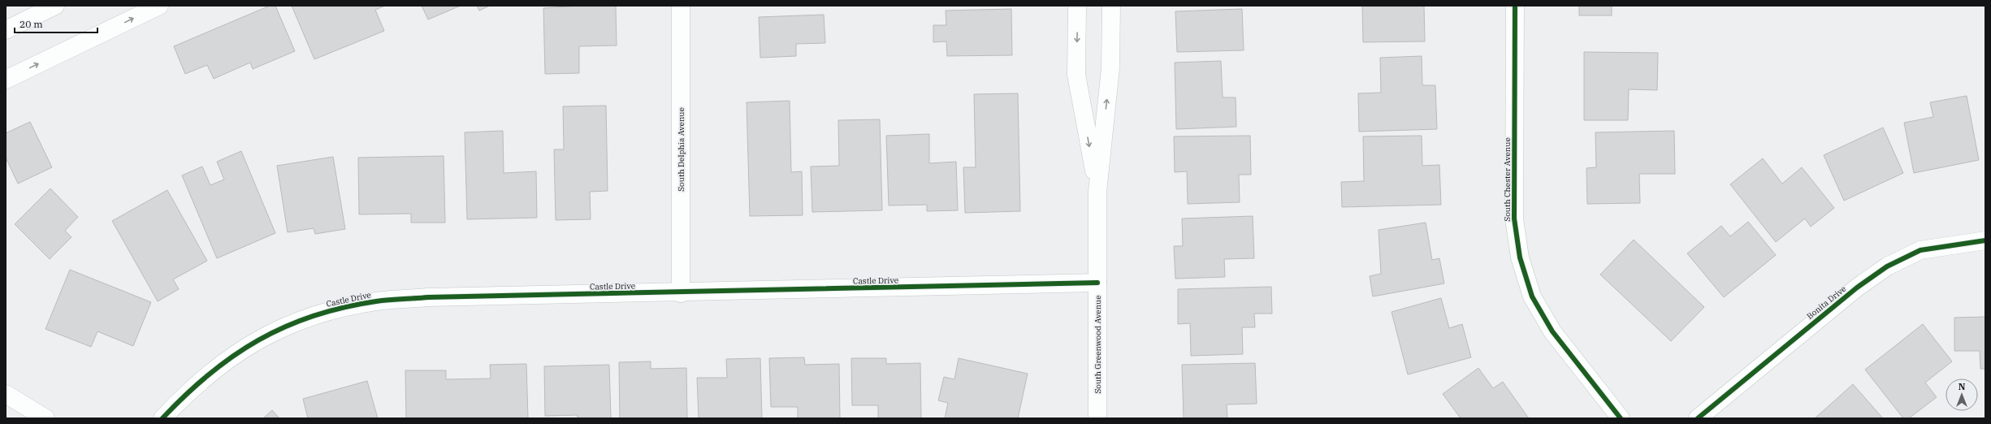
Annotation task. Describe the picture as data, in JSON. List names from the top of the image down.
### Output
{
  "streets": {
    "street": [
      "South Delphia Avenue",
      "South Chester Avenue",
      "Castle Drive",
      "Bonita Drive",
      "South Greenwood Avenue"
    ]
  },
  "crossings": [
    ["South Delphia Avenue", "Castle Drive"],
    ["Castle Drive", "South Greenwood Avenue"]
  ],
  "scale_bar": "20 m",
  "north": "top"
}
